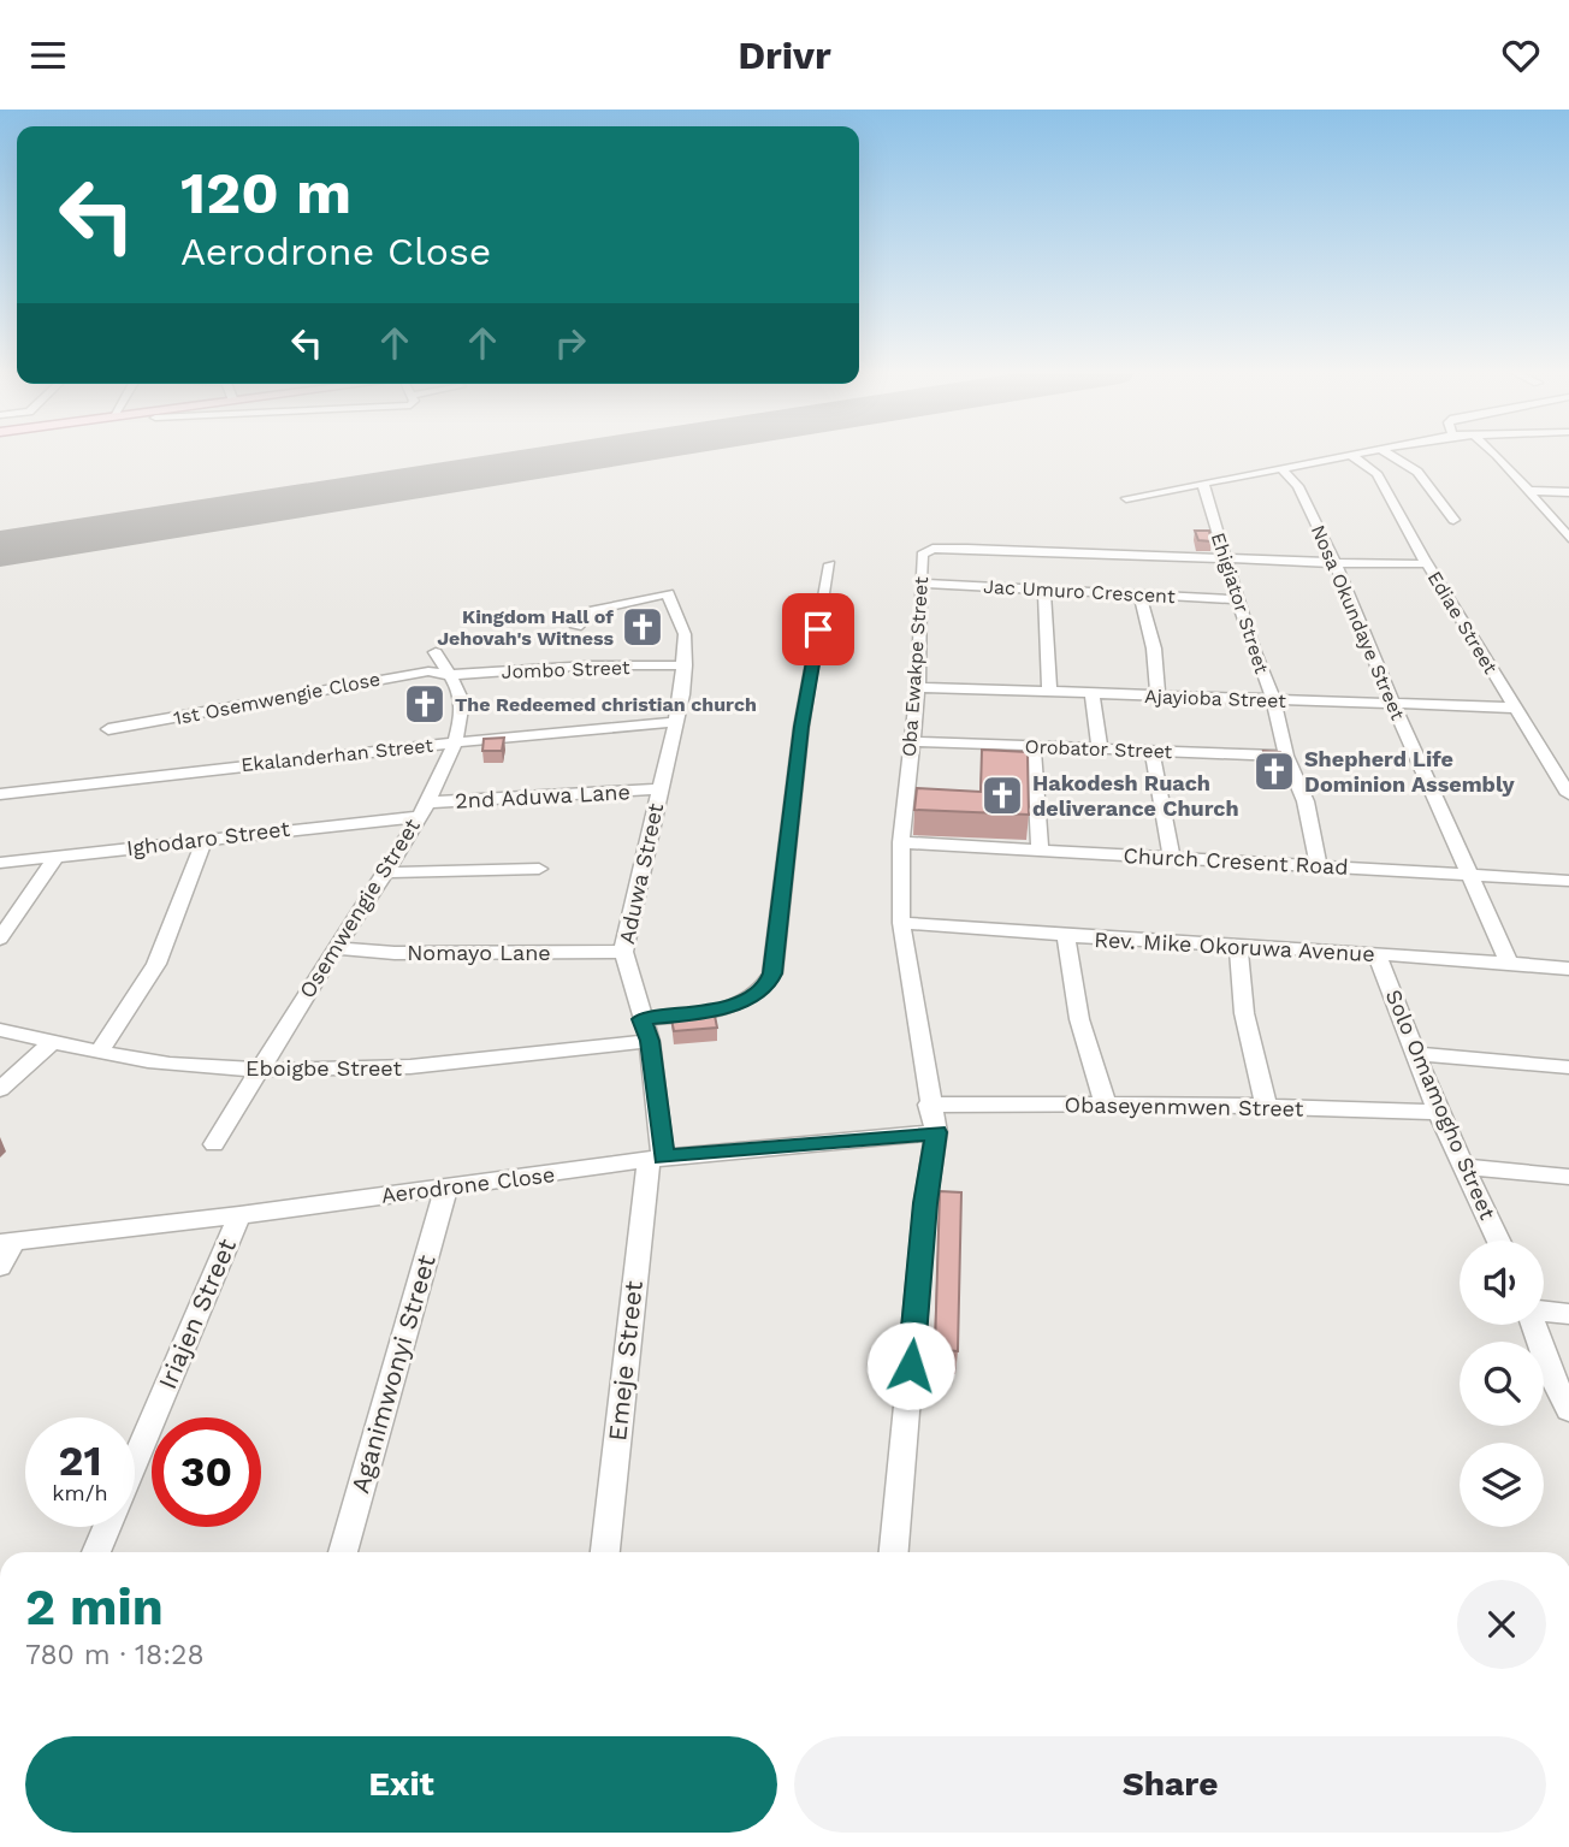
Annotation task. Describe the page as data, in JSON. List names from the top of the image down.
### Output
{
  "streets": {
    "street": [
      "Jac Umuro Crescent",
      "Ehigiator Street",
      "Nosa Okundaye Street",
      "Ediae Street",
      "Oba Ewakpe Street",
      "Jombo Street",
      "1st Osemwengie Close",
      "Ajayioba Street",
      "Orobator Street",
      "Ekalanderhan Street",
      "2nd Aduwa Lane",
      "Ighodaro Street",
      "Church Cresent Road",
      "Aduwa Street",
      "Osemwengie Street",
      "Rev. Mike Okoruwa Avenue",
      "Nomayo Lane",
      "Eboigbe Street",
      "Solo Omamogho Street",
      "Obaseyenmwen Street",
      "Aerodrone Close",
      "Iriajen Street",
      "Emeje Street",
      "Aganimwonyi Street"
    ]
  },
  "crossings": [
    ["Jac Umuro Crescent", "Ehigiator Street"],
    ["Jac Umuro Crescent", "Oba Ewakpe Street"],
    ["Ehigiator Street", "Oba Ewakpe Street"],
    ["Ehigiator Street", "Ajayioba Street"],
    ["Ehigiator Street", "Orobator Street"],
    ["Ehigiator Street", "Church Cresent Road"],
    ["Nosa Okundaye Street", "Ajayioba Street"],
    ["Nosa Okundaye Street", "Church Cresent Road"],
    ["Nosa Okundaye Street", "Rev. Mike Okoruwa Avenue"],
    ["Ediae Street", "Ajayioba Street"],
    ["Oba Ewakpe Street", "Ajayioba Street"],
    ["Oba Ewakpe Street", "Orobator Street"],
    ["Oba Ewakpe Street", "Church Cresent Road"],
    ["Oba Ewakpe Street", "Rev. Mike Okoruwa Avenue"],
    ["Oba Ewakpe Street", "Obaseyenmwen Street"],
    ["Oba Ewakpe Street", "Aerodrone Close"],
    ["Jombo Street", "1st Osemwengie Close"],
    ["Jombo Street", "Aduwa Street"],
    ["Jombo Street", "Osemwengie Street"],
    ["1st Osemwengie Close", "Osemwengie Street"],
    ["Ekalanderhan Street", "Aduwa Street"],
    ["Ekalanderhan Street", "Osemwengie Street"],
    ["2nd Aduwa Lane", "Ighodaro Street"],
    ["2nd Aduwa Lane", "Aduwa Street"],
    ["2nd Aduwa Lane", "Osemwengie Street"],
    ["Ighodaro Street", "Osemwengie Street"],
    ["Aduwa Street", "Nomayo Lane"],
    ["Aduwa Street", "Eboigbe Street"],
    ["Aduwa Street", "Aerodrone Close"],
    ["Aduwa Street", "Emeje Street"],
    ["Osemwengie Street", "Nomayo Lane"],
    ["Osemwengie Street", "Eboigbe Street"],
    ["Rev. Mike Okoruwa Avenue", "Solo Omamogho Street"],
    ["Solo Omamogho Street", "Obaseyenmwen Street"],
    ["Aerodrone Close", "Iriajen Street"],
    ["Aerodrone Close", "Emeje Street"],
    ["Aerodrone Close", "Aganimwonyi Street"]
  ],
  "places": {
    "church": [
      "Kingdom Hall of Jehovah's Witness",
      "The Redeemed christian church",
      "Shepherd Life Dominion Assembly",
      "Hakodesh Ruach deliverance Church"
    ]
  },
  "page": {
    "header": "Drivr",
    "turn": ["120 m", "Aerodrone Close"],
    "speed": "21 km/h",
    "limit": "30",
    "heading": ["2 min", "780 m · 18:28"],
    "buttons": ["Exit", "Share"]
  }
}
